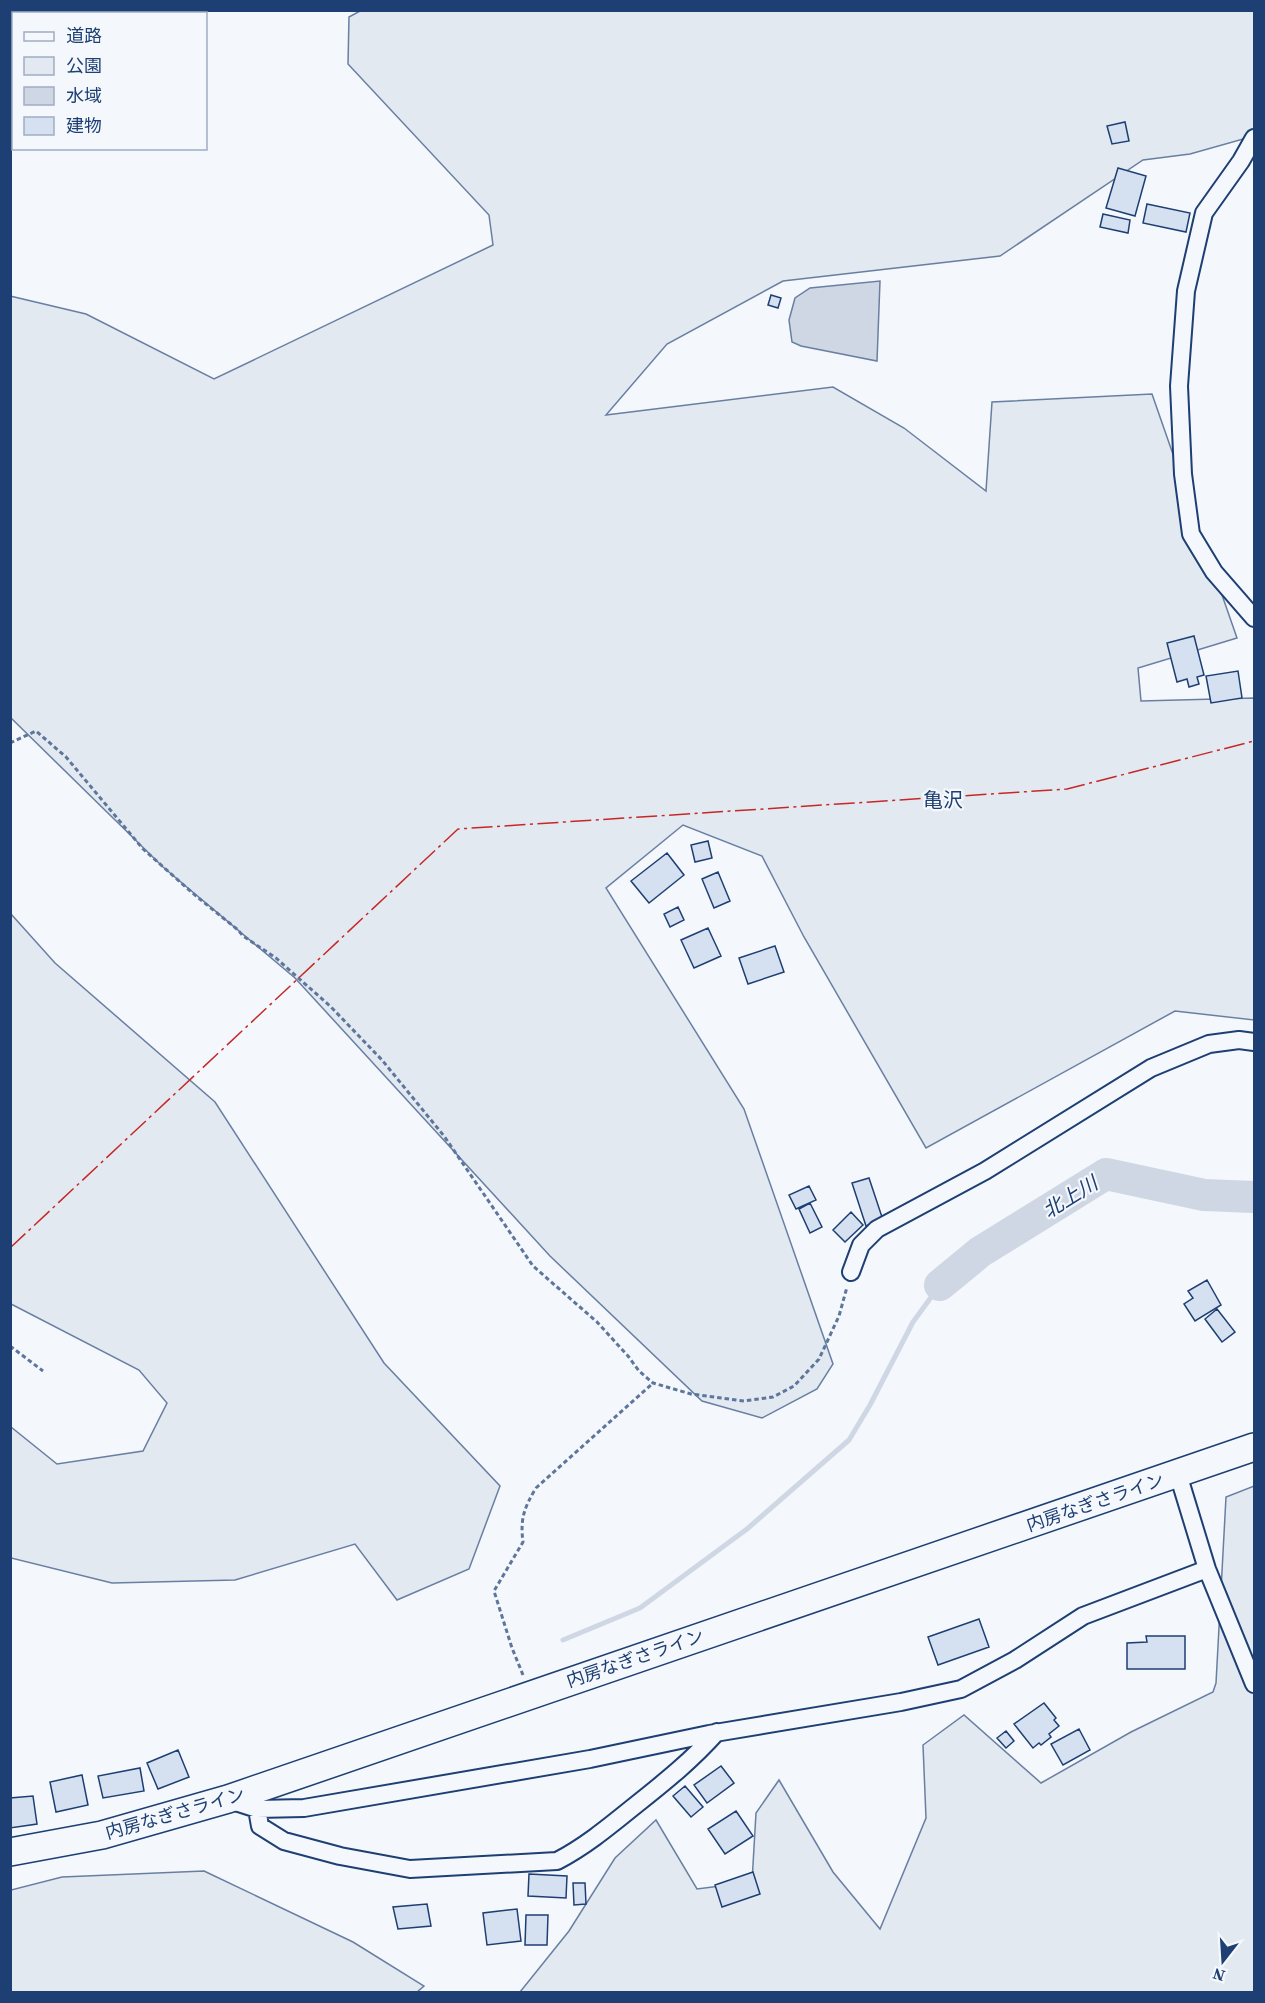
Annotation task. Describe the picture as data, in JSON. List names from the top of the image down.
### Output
{
  "streets": {
    "highway": ["内房なぎさライン"]
  },
  "districts": ["亀沢"],
  "water": ["北上川"],
  "legend": [
    "道路",
    "公園",
    "水域",
    "建物"
  ],
  "north": "bottom"
}
